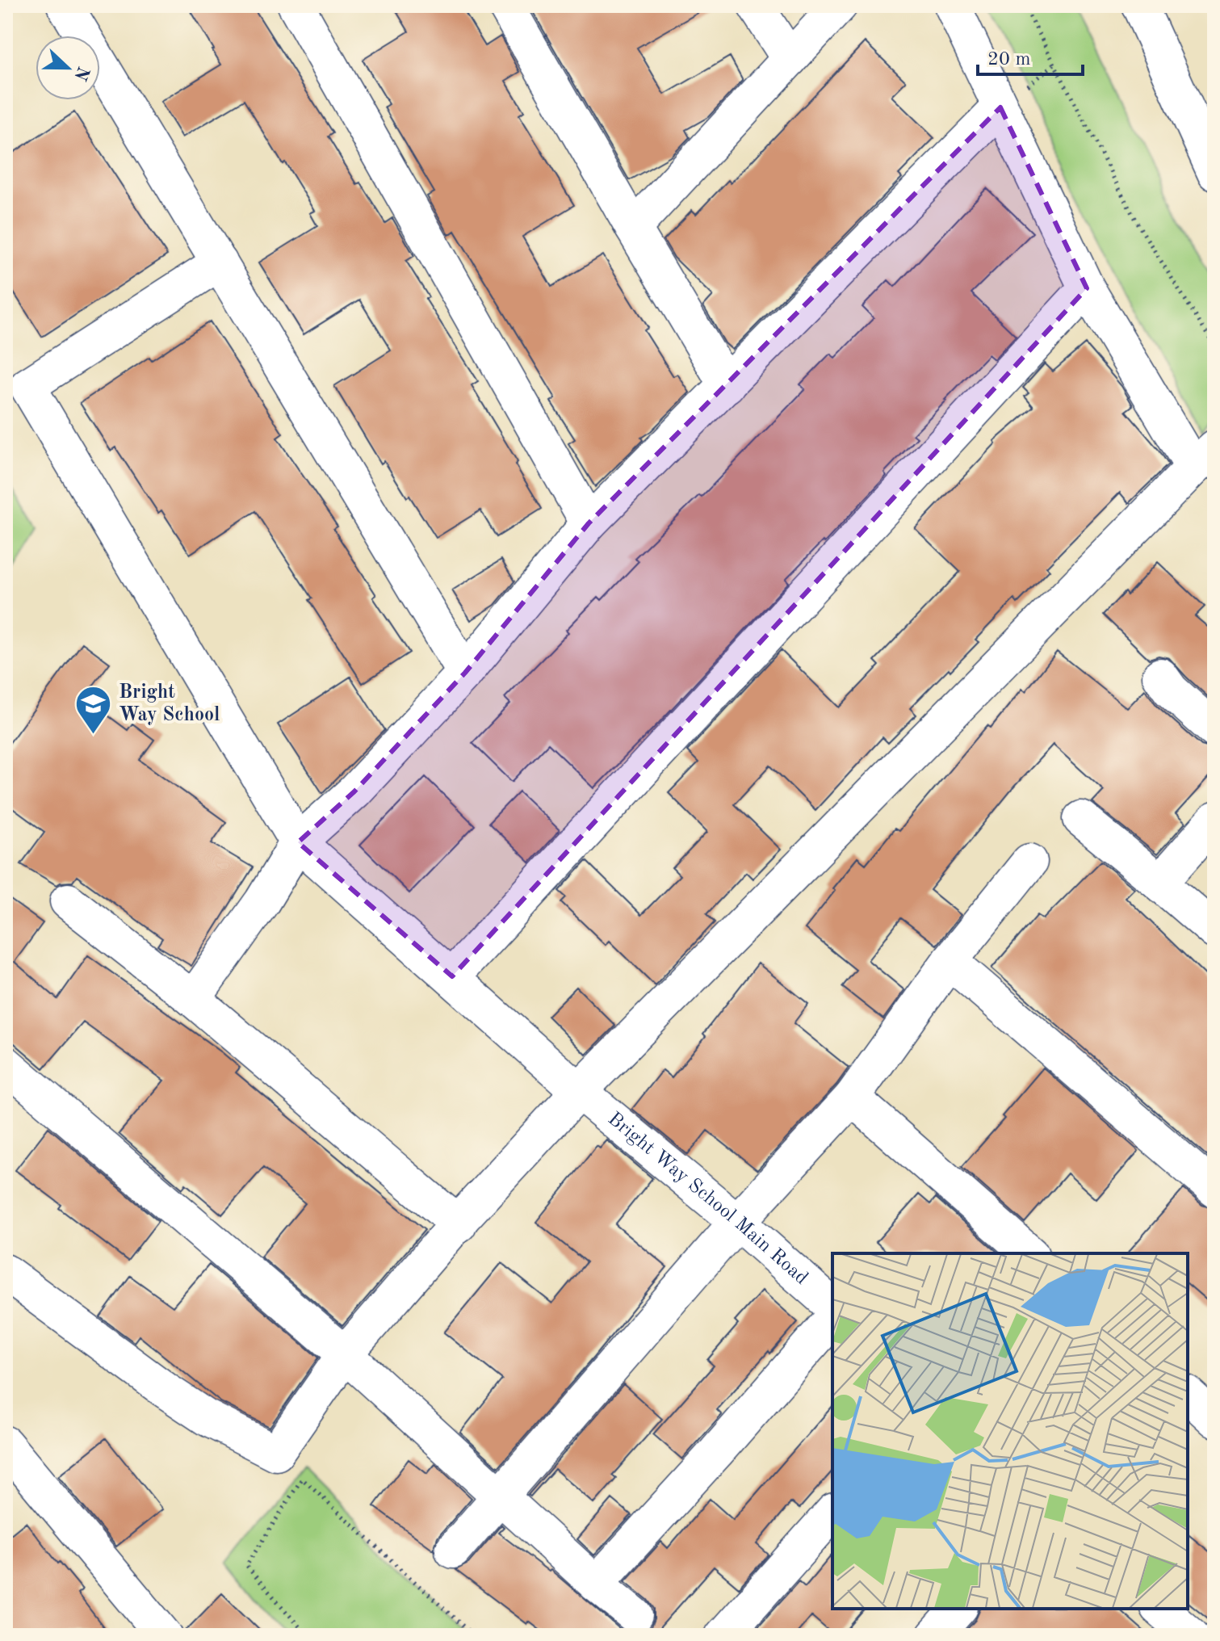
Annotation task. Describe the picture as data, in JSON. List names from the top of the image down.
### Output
{
  "streets": {
    "street": ["Bright Way School Main Road"]
  },
  "places": {
    "school or university": ["Bright Way School"]
  },
  "scale_bar": "20 m",
  "north": "right"
}
